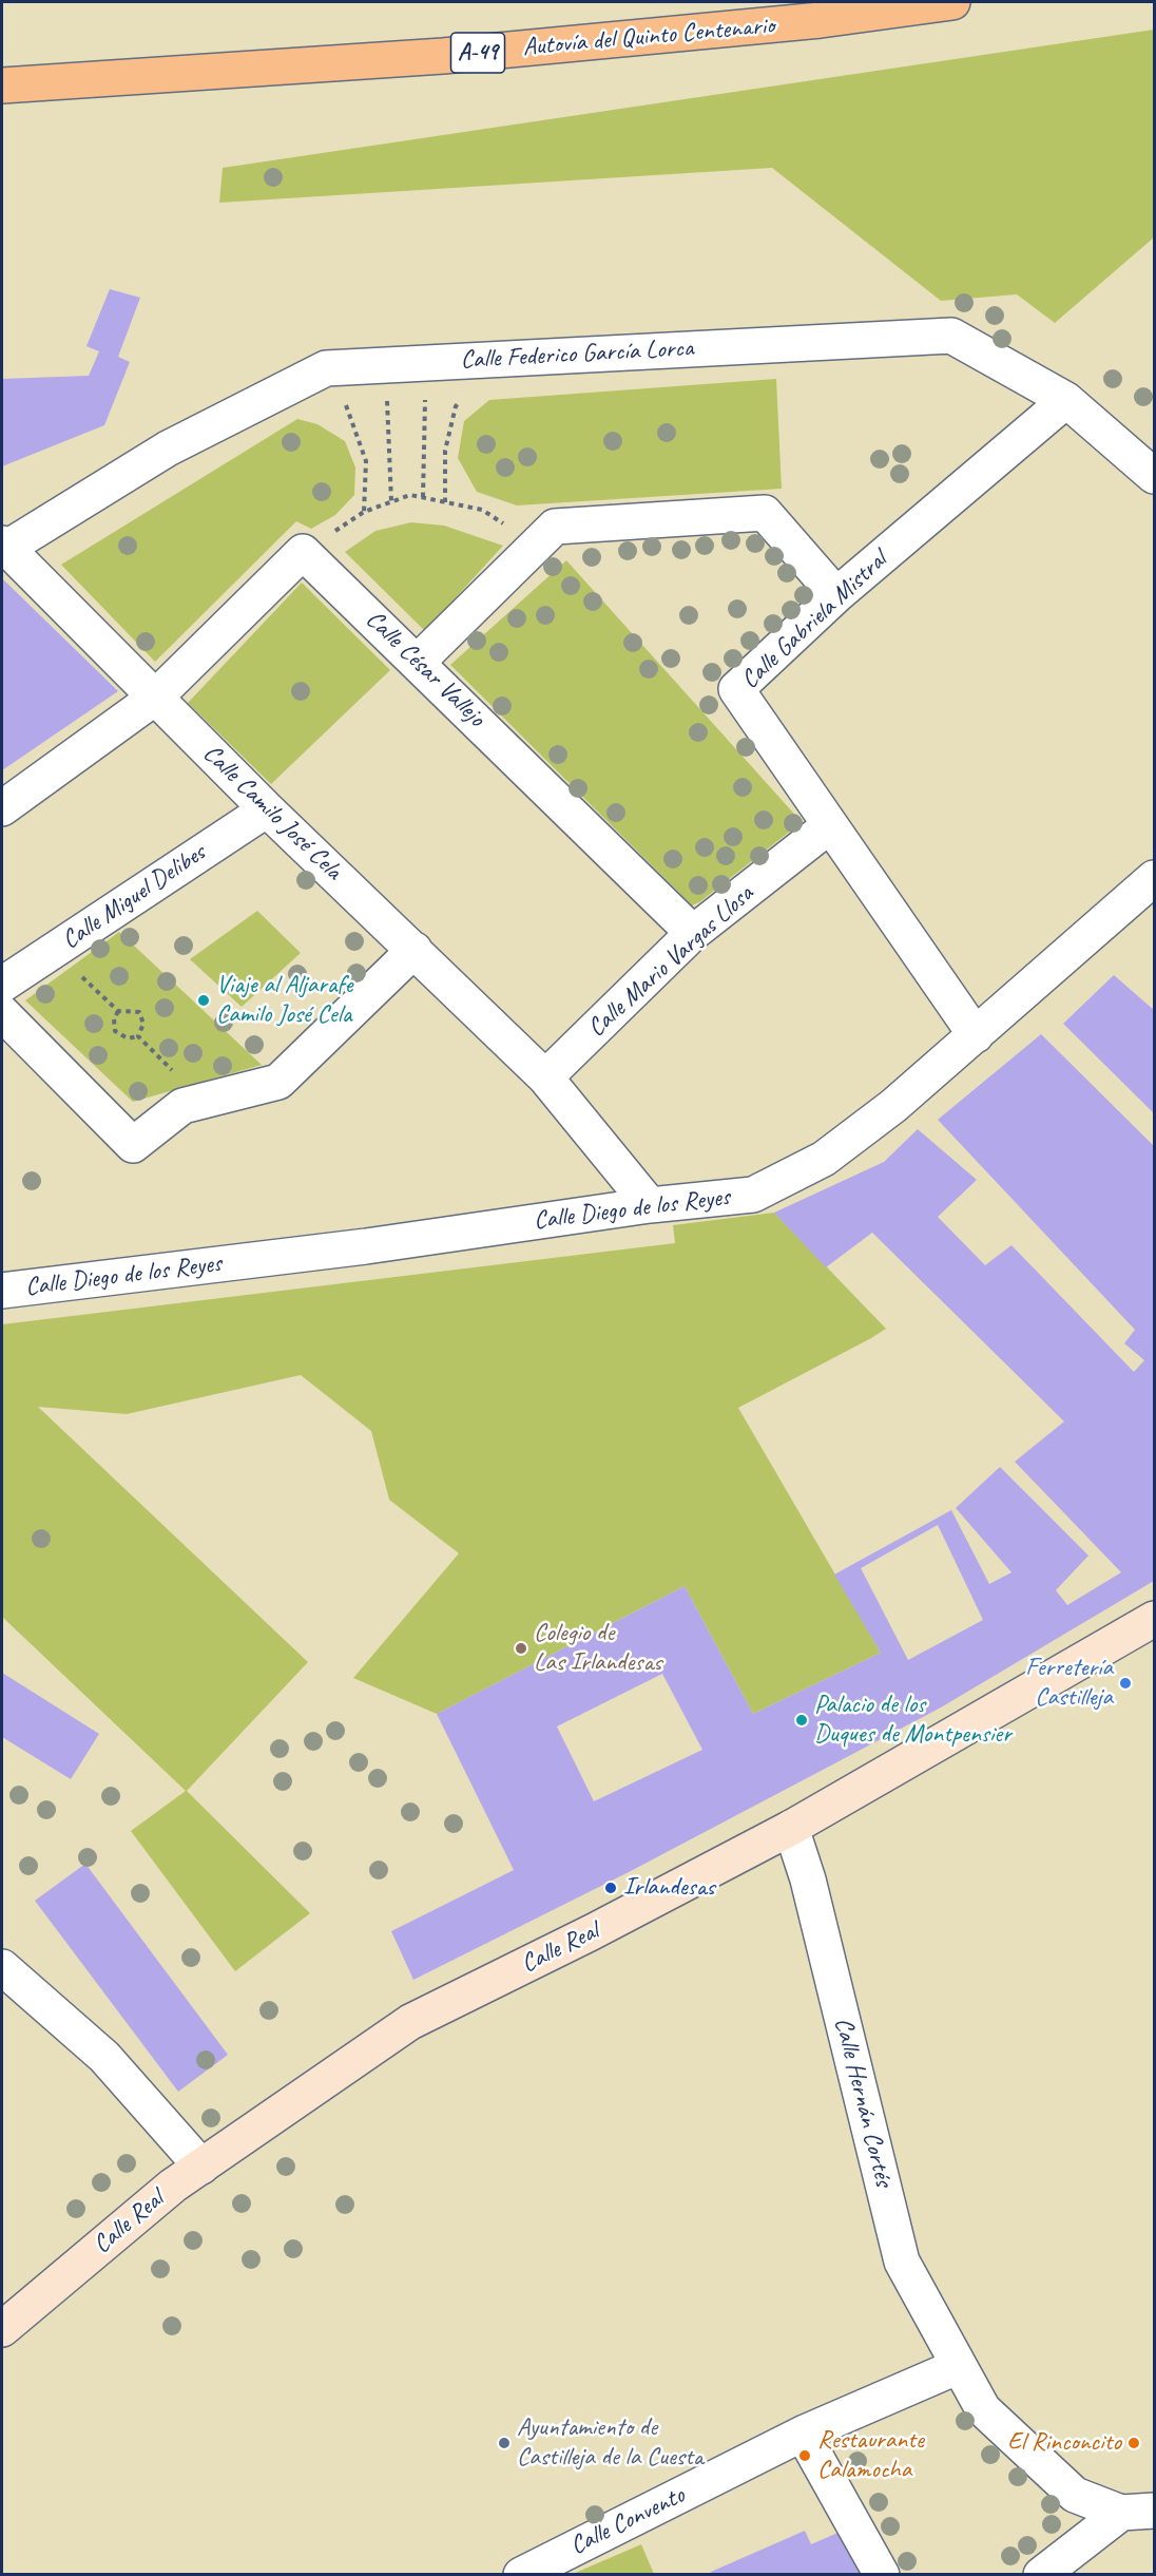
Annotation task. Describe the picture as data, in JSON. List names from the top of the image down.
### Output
{
  "streets": {
    "highway": ["Autovía del Quinto Centenario", "A-49"],
    "main road": ["Calle Real"],
    "street": [
      "Calle Federico García Lorca",
      "Calle Gabriela Mistral",
      "Calle César Vallejo",
      "Calle Camilo José Cela",
      "Calle Miguel Delibes",
      "Calle Mario Vargas Llosa",
      "Calle Diego de los Reyes",
      "Calle Hernán Cortés",
      "Calle Convento"
    ]
  },
  "crossings": [
    ["Calle Federico García Lorca", "Calle Gabriela Mistral"],
    ["Calle Federico García Lorca", "Calle Camilo José Cela"],
    ["Calle Gabriela Mistral", "Calle Mario Vargas Llosa"],
    ["Calle Gabriela Mistral", "Calle Diego de los Reyes"],
    ["Calle César Vallejo", "Calle Camilo José Cela"],
    ["Calle César Vallejo", "Calle Mario Vargas Llosa"],
    ["Calle Camilo José Cela", "Calle Miguel Delibes"],
    ["Calle Camilo José Cela", "Calle Mario Vargas Llosa"],
    ["Calle Camilo José Cela", "Calle Diego de los Reyes"],
    ["Calle Real", "Calle Hernán Cortés"],
    ["Calle Hernán Cortés", "Calle Convento"]
  ],
  "places": [
    "Viaje al Aljarafe Camilo José Cela",
    "Colegio de Las Irlandesas",
    "Ferretería Castilleja",
    "Palacio de los Duques de Montpensier",
    "Irlandesas",
    "Ayuntamiento de Castilleja de la Cuesta",
    "El Rinconcito",
    "Restaurante Calamocha"
  ]
}
